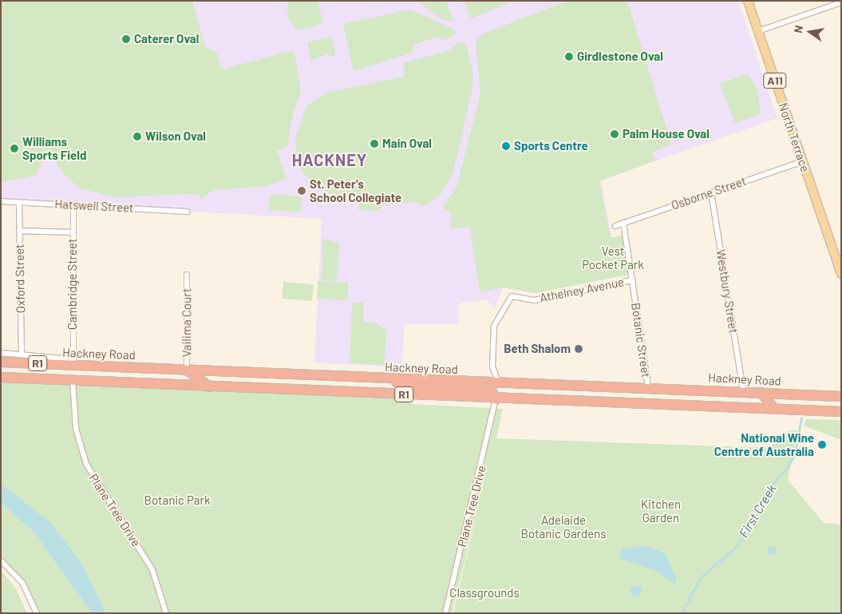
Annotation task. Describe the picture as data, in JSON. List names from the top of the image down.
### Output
{
  "streets": {
    "highway": ["Hackney Road", "R1"],
    "main road": ["A11", "North Terrace"],
    "street": [
      "Osborne Street",
      "Hatswell Street",
      "Oxford Street",
      "Cambridge Street",
      "Athelney Avenue",
      "Westbury Street",
      "Vailima Court",
      "Botanic Street",
      "Plane Tree Drive"
    ]
  },
  "crossings": [
    ["North Terrace", "Osborne Street"],
    ["Osborne Street", "Westbury Street"],
    ["Osborne Street", "Botanic Street"],
    ["Hatswell Street", "Oxford Street"],
    ["Hatswell Street", "Cambridge Street"],
    ["Oxford Street", "Hackney Road"],
    ["Cambridge Street", "Hackney Road"],
    ["Athelney Avenue", "Botanic Street"],
    ["Athelney Avenue", "Hackney Road"],
    ["Westbury Street", "Hackney Road"],
    ["Vailima Court", "Hackney Road"],
    ["Botanic Street", "Hackney Road"],
    ["R1", "Plane Tree Drive"]
  ],
  "districts": ["HACKNEY"],
  "water": ["First Creek"],
  "parks": [
    "Vest Pocket Park",
    "Botanic Park",
    "Kitchen Garden",
    "Adelaide Botanic Gardens",
    "Classgrounds"
  ],
  "places": [
    "Caterer Oval",
    "Girdlestone Oval",
    "Palm House Oval",
    "Wilson Oval",
    "Main Oval",
    "Sports Centre",
    "Williams Sports Field",
    "St. Peter's School Collegiate",
    "Beth Shalom",
    "National Wine Centre of Australia"
  ],
  "north": "left"
}
